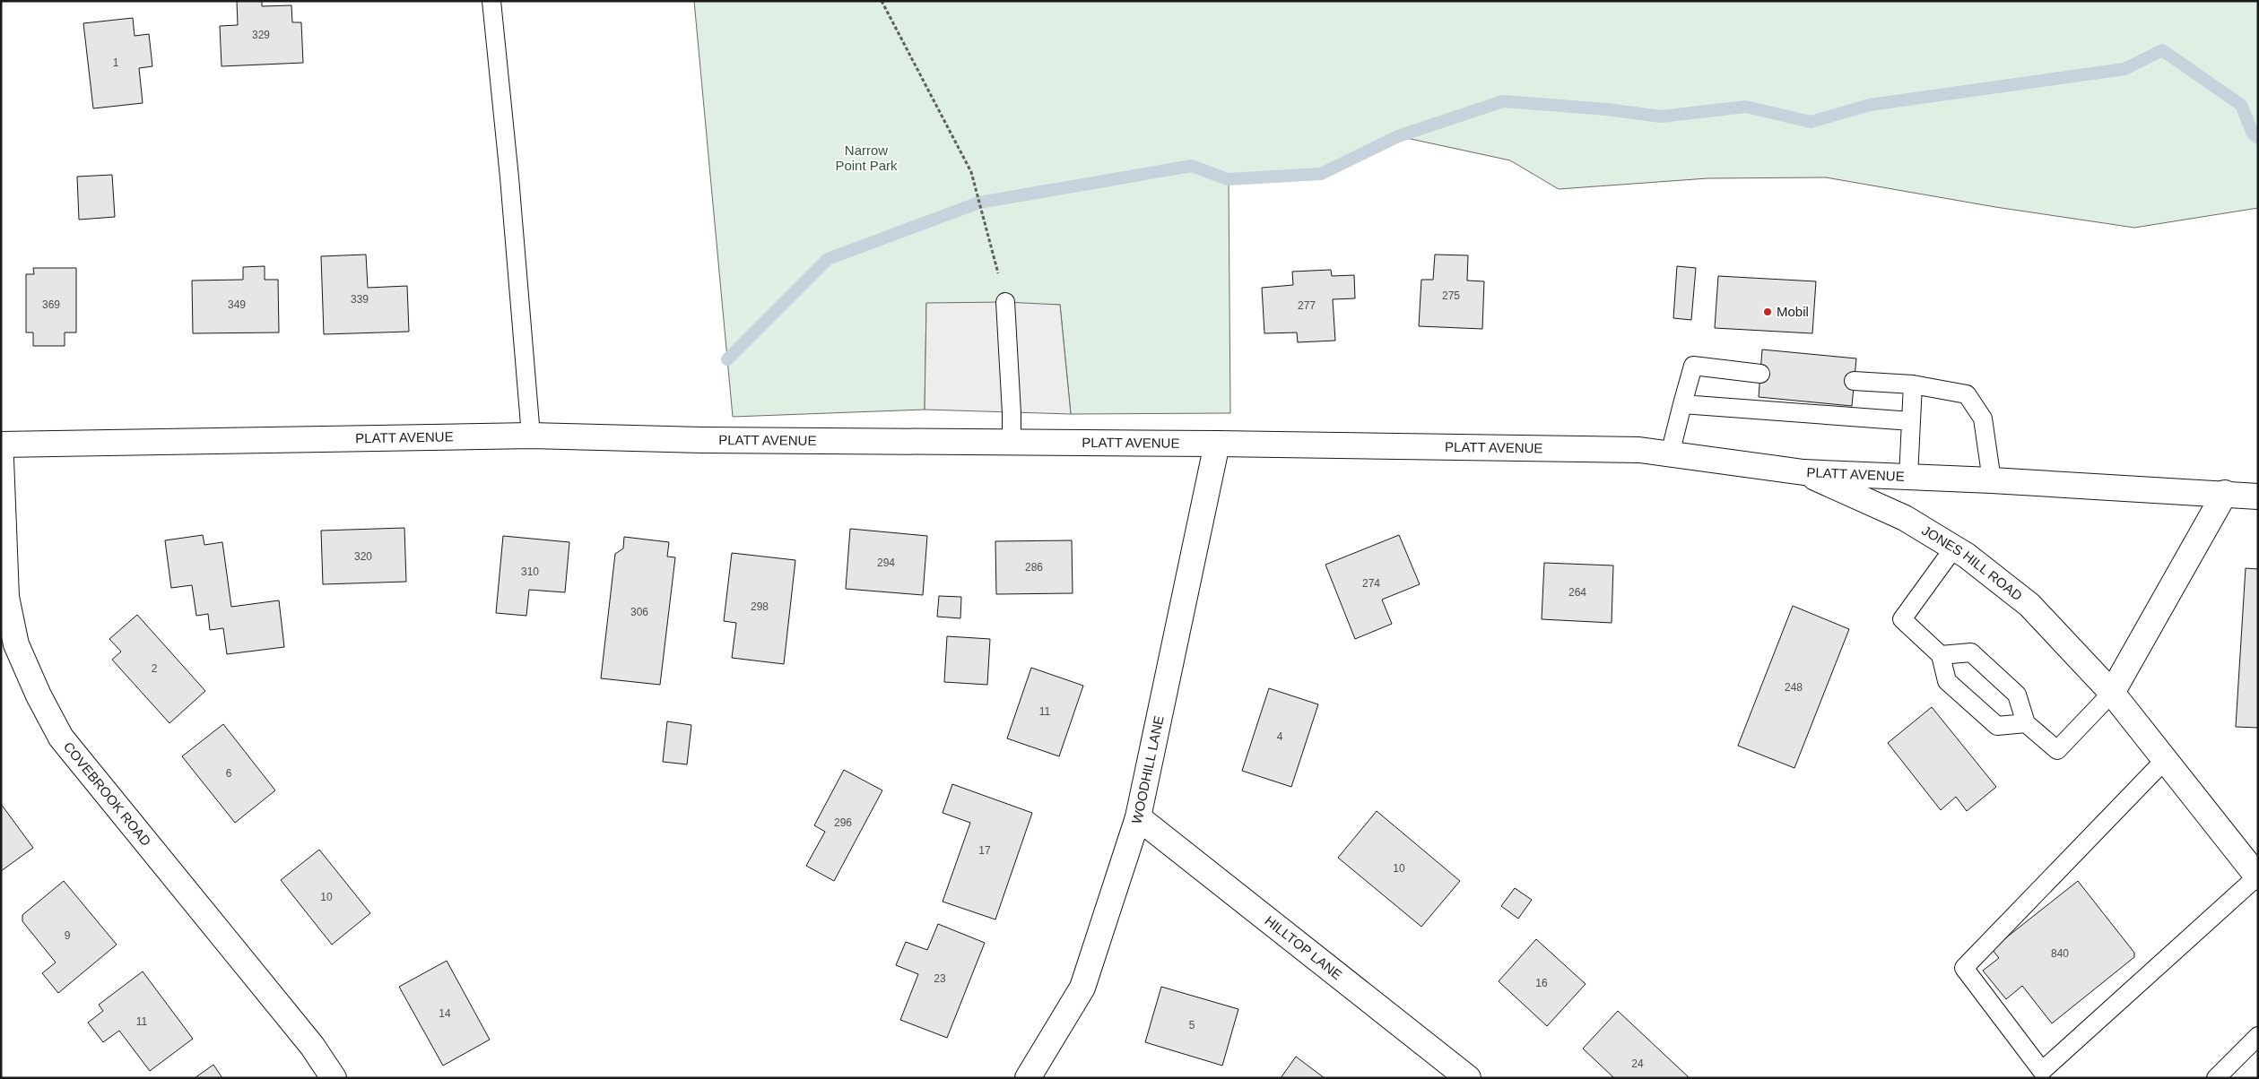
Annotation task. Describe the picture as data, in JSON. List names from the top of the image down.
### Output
{
  "streets": {
    "main road": [
      "PLATT AVENUE",
      "JONES HILL ROAD",
      "WOODHILL LANE",
      "COVEBROOK ROAD",
      "HILLTOP LANE"
    ]
  },
  "crossings": [
    ["PLATT AVENUE", "JONES HILL ROAD"],
    ["PLATT AVENUE", "WOODHILL LANE"],
    ["WOODHILL LANE", "HILLTOP LANE"]
  ],
  "parks": ["Narrow Point Park"],
  "places": ["Mobil"],
  "house_numbers": [
    "329",
    "1",
    "275",
    "339",
    "369",
    "349",
    "277",
    "320",
    "294",
    "286",
    "310",
    "274",
    "264",
    "298",
    "306",
    "2",
    "248",
    "11",
    "4",
    "6",
    "296",
    "17",
    "10",
    "10",
    "9",
    "840",
    "23",
    "16",
    "14",
    "11",
    "5",
    "24"
  ]
}
